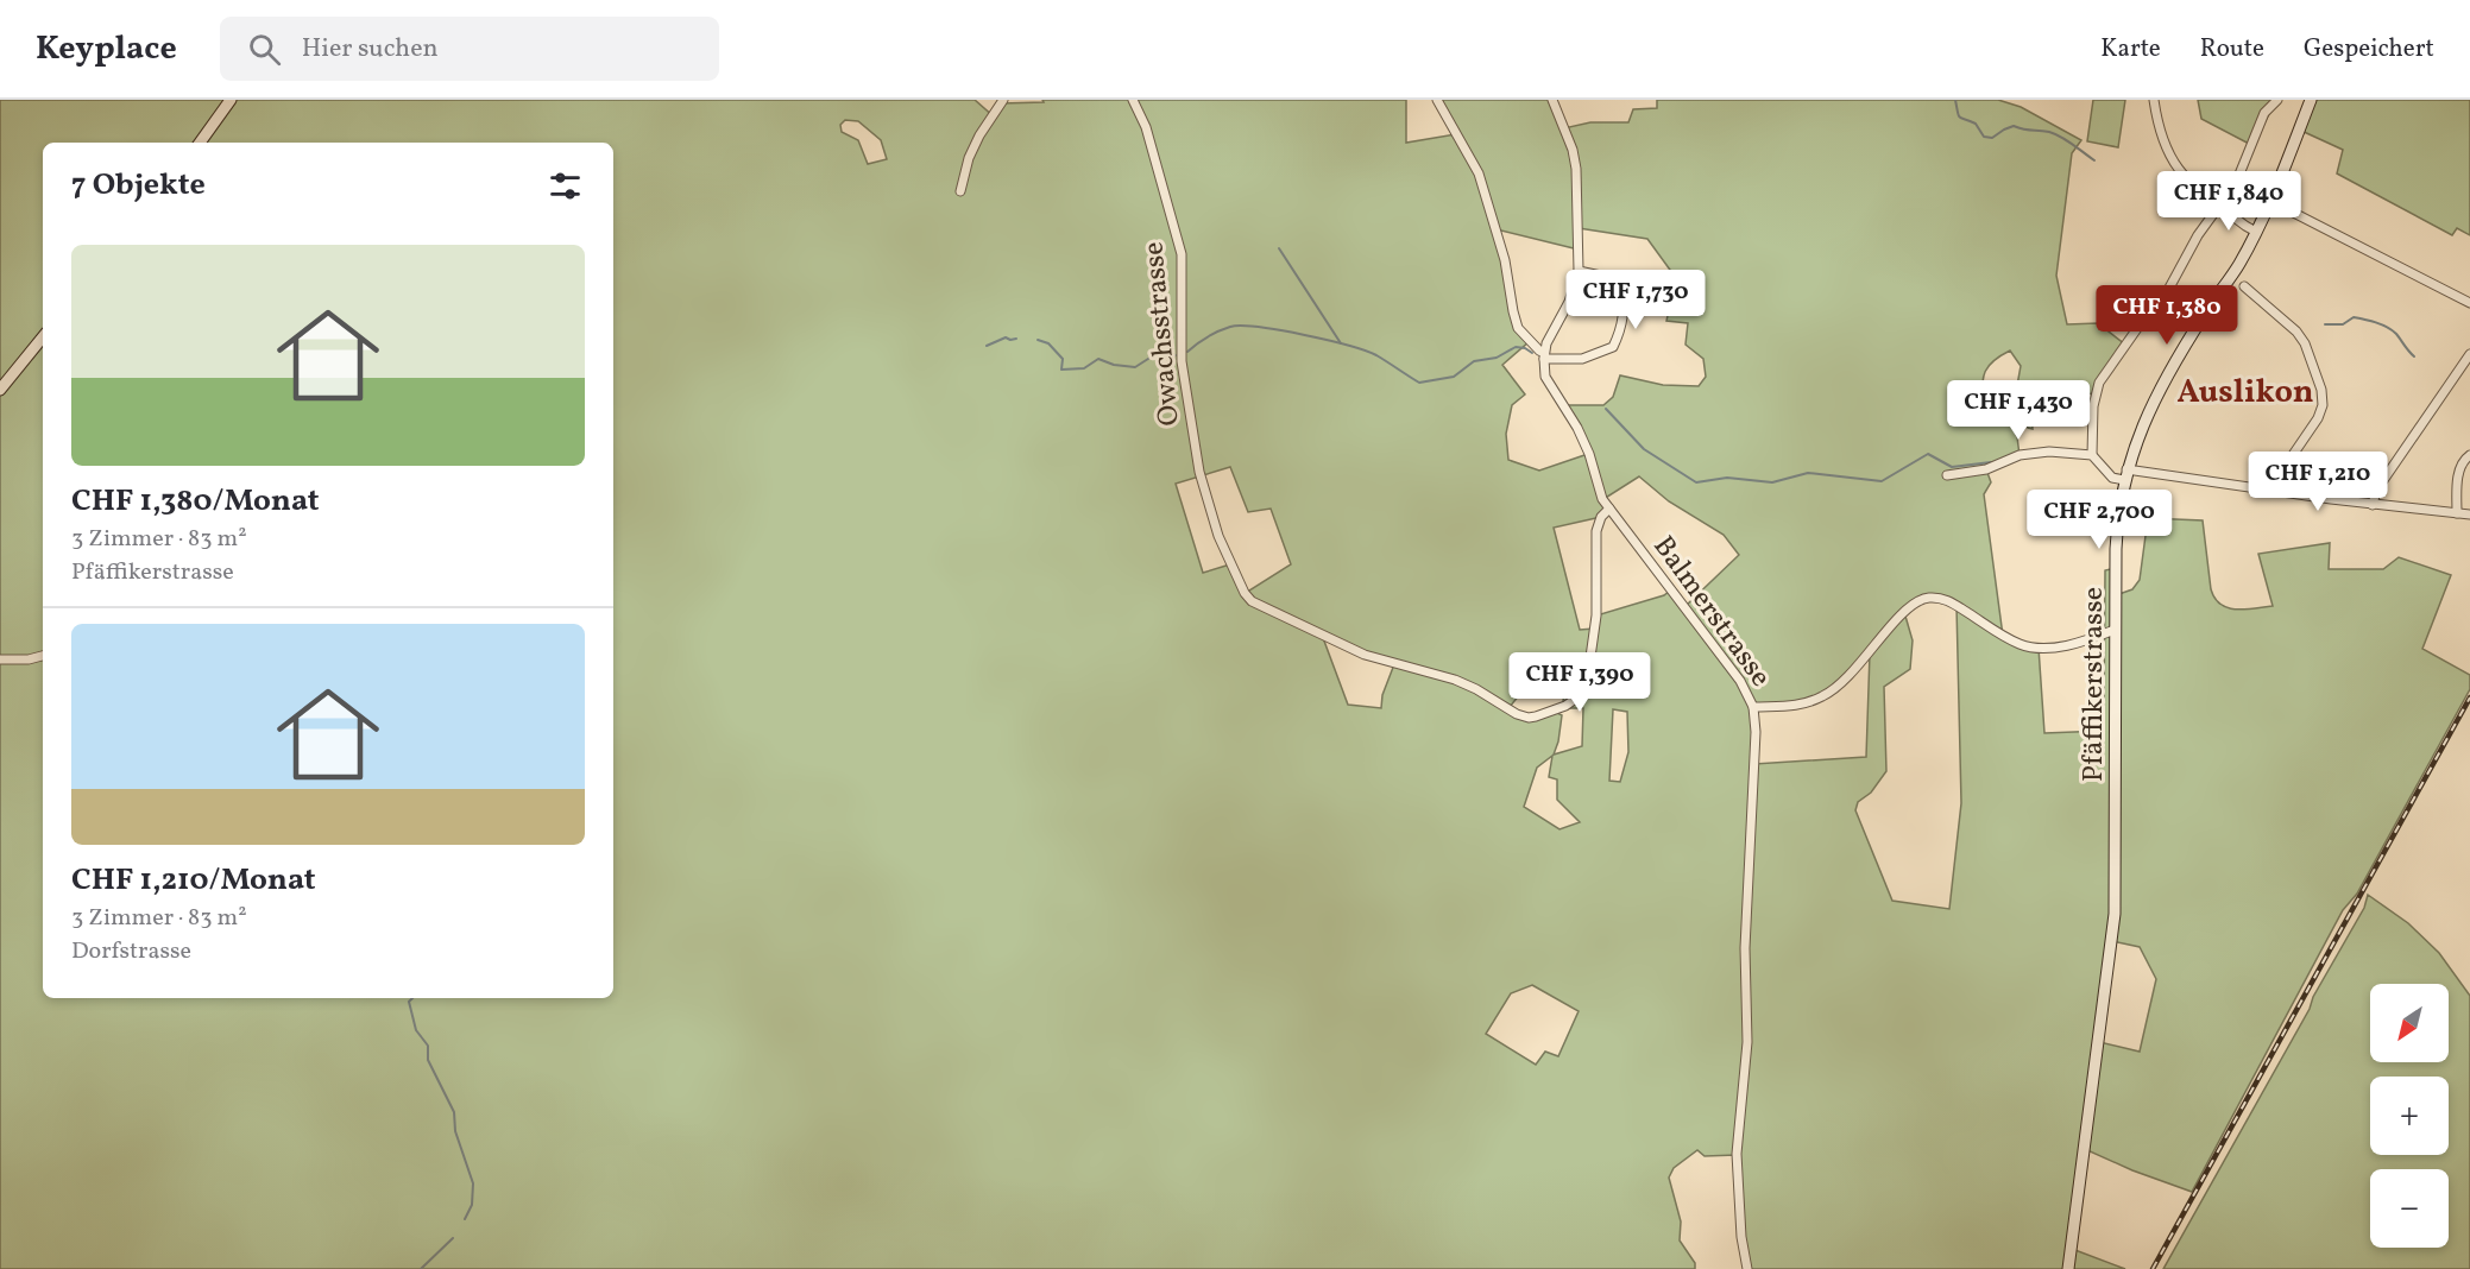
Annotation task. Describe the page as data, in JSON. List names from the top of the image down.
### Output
{
  "streets": {
    "main road": ["Pfäffikerstrasse"],
    "street": ["Owachsstrasse", "Balmerstrasse"]
  },
  "crossings": [
    ["Owachsstrasse", "Balmerstrasse"]
  ],
  "districts": ["Auslikon"],
  "north": "bottom left",
  "page": {
    "header": "Keyplace",
    "search": "Hier suchen",
    "nav": ["Karte", "Route", "Gespeichert"],
    "heading": "7 Objekte",
    "price": [
      "CHF 1,840",
      "CHF 1,730",
      "CHF 1,380",
      "CHF 1,430",
      "CHF 1,210",
      "CHF 2,700",
      "CHF 1,390"
    ],
    "list": [
      {
        "name": "CHF 1,380/Monat",
        "note": "3 Zimmer · 83 m² · Pfäffikerstrasse"
      },
      {
        "name": "CHF 1,210/Monat",
        "note": "3 Zimmer · 83 m² · Dorfstrasse"
      }
    ],
    "map_buttons": ["+", "−"]
  }
}
